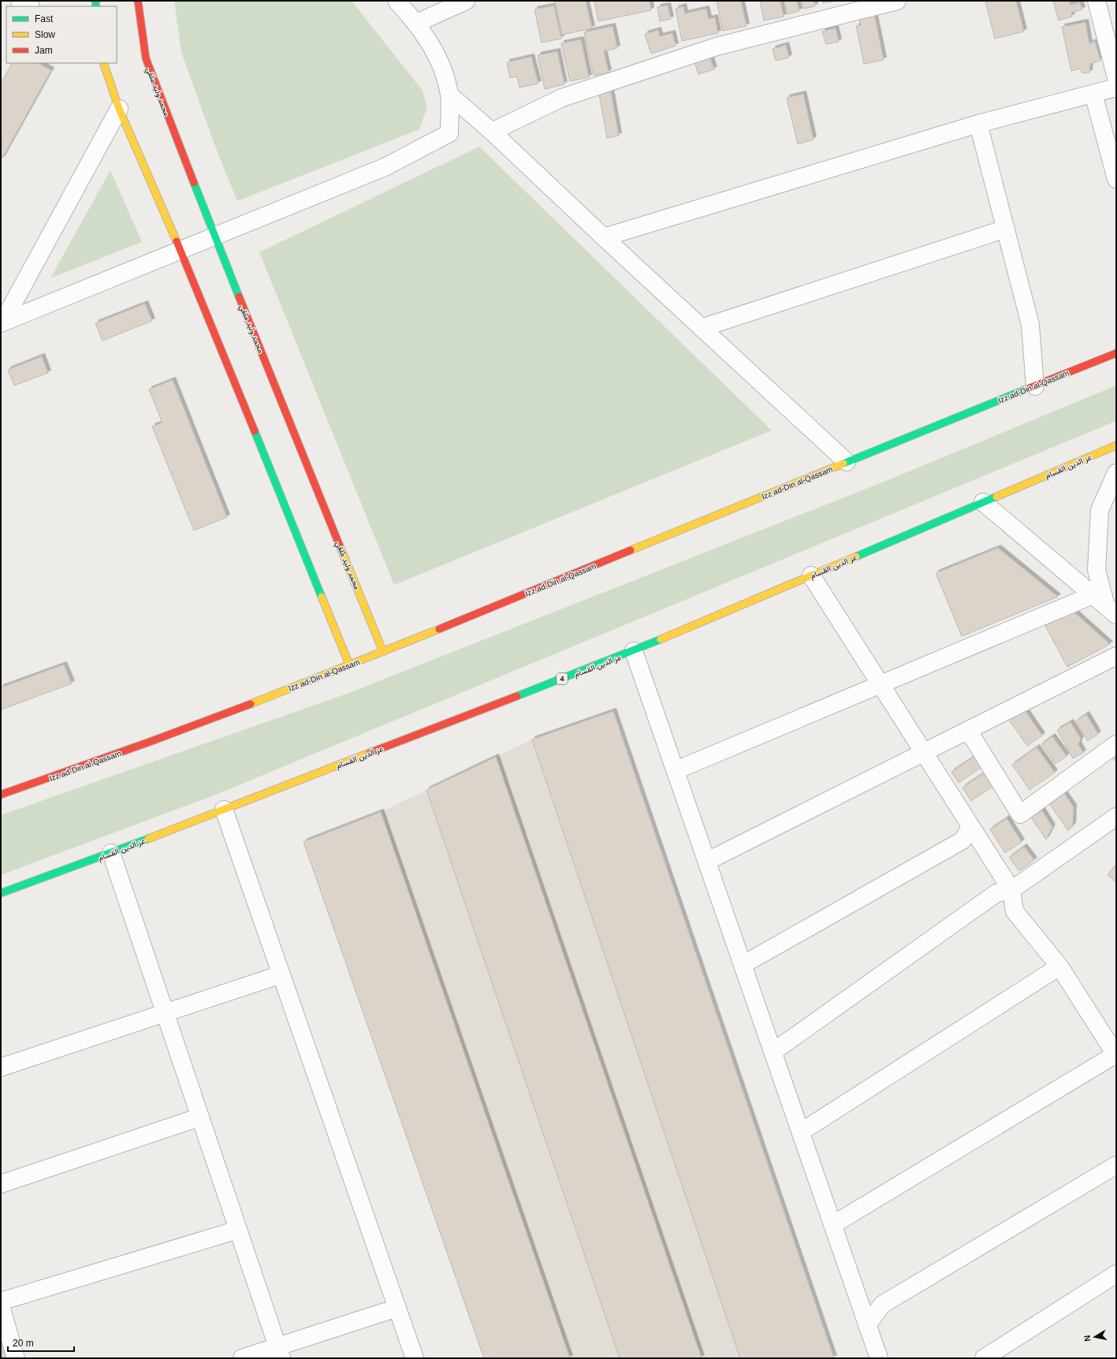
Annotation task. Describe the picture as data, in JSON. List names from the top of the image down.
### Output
{
  "streets": {
    "main road": [
      "محمد وليد ملقي",
      "Izz ad-Din al-Qassam",
      "عز الدين القسام",
      "4"
    ]
  },
  "crossings": [
    ["محمد وليد ملقي", "Izz ad-Din al-Qassam"]
  ],
  "legend": ["Fast", "Slow", "Jam"],
  "scale_bar": "20 m",
  "north": "left"
}
